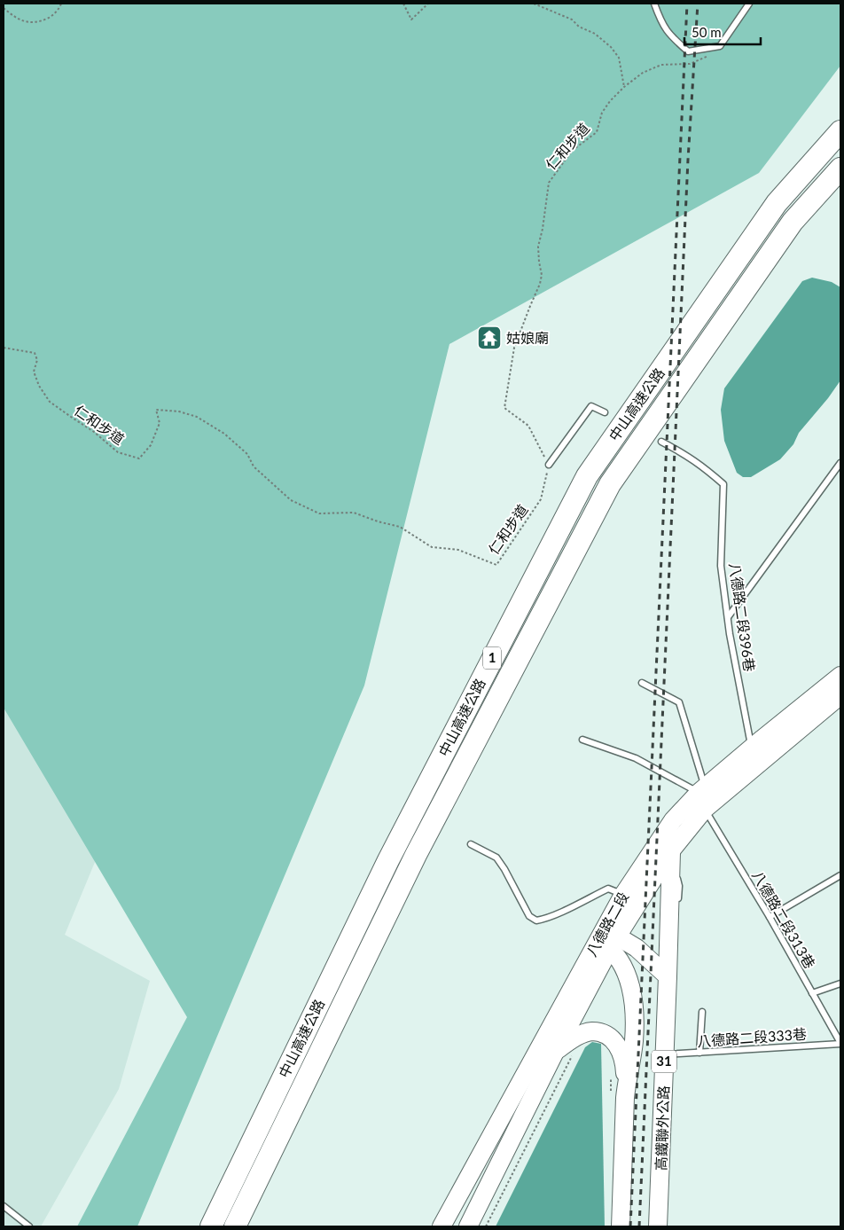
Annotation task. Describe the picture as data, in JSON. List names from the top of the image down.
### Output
{
  "streets": {
    "highway": ["中山高速公路", "1"],
    "main road": ["八德路二段", "31", "高鐵聯外公路"],
    "lane": ["八德路二段396巷", "八德路二段313巷", "八德路二段333巷"],
    "path": ["仁和步道"]
  },
  "crossings": [
    ["八德路二段396巷", "八德路二段"],
    ["八德路二段313巷", "八德路二段"],
    ["八德路二段313巷", "八德路二段333巷"],
    ["八德路二段", "31"],
    ["八德路二段333巷", "高鐵聯外公路"],
    ["31", "高鐵聯外公路"]
  ],
  "places": {
    "temple": ["姑娘廟"]
  },
  "scale_bar": "50 m"
}
